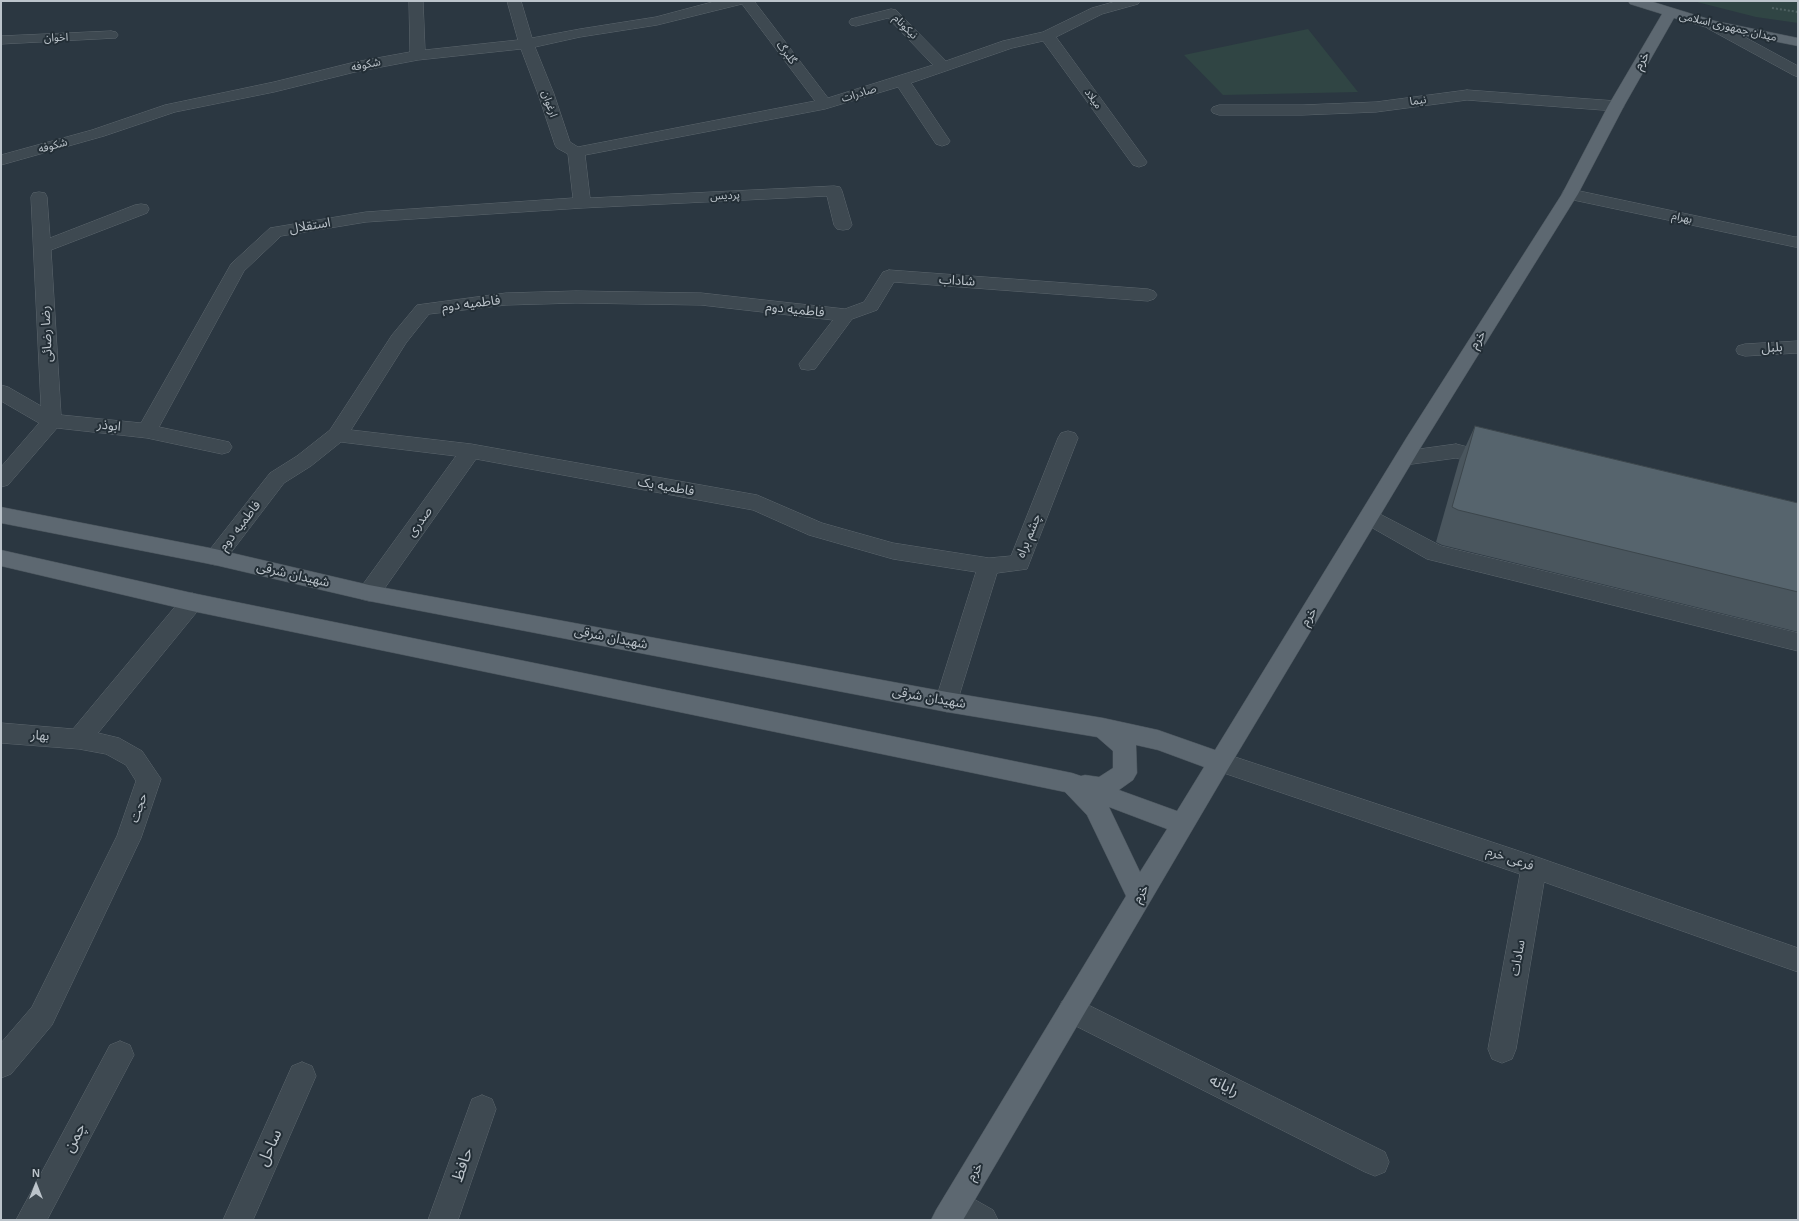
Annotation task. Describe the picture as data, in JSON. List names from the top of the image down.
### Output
{
  "streets": {
    "main road": ["میدان جمهوری اسلامی", "خرم", "شهیدان شرقی"],
    "street": [
      "نیکونام",
      "اخوان",
      "گلبرگ",
      "شکوفه",
      "صادرات",
      "میلاد",
      "نیما",
      "ارغوان",
      "پردیس",
      "بهرام",
      "استقلال",
      "شاداب",
      "فاطمیه دوم",
      "رضا رضائی",
      "بلبل",
      "ابوذر",
      "فاطمیه یک",
      "صدری",
      "چشم براه",
      "بهار",
      "حجت",
      "فرعی خرم",
      "سادات",
      "رایانه",
      "چمن",
      "ساحل",
      "حافظ"
    ]
  },
  "crossings": [
    ["نیکونام", "صادرات"],
    ["میدان جمهوری اسلامی", "خرم"],
    ["گلبرگ", "صادرات"],
    ["خرم", "نیما"],
    ["خرم", "بهرام"],
    ["خرم", "شهیدان شرقی"],
    ["خرم", "فرعی خرم"],
    ["خرم", "رایانه"],
    ["شکوفه", "ارغوان"],
    ["صادرات", "میلاد"],
    ["صادرات", "ارغوان"],
    ["پردیس", "استقلال"],
    ["استقلال", "ابوذر"],
    ["شاداب", "فاطمیه دوم"],
    ["فاطمیه دوم", "فاطمیه یک"],
    ["فاطمیه دوم", "شهیدان شرقی"],
    ["رضا رضائی", "ابوذر"],
    ["فاطمیه یک", "صدری"],
    ["فاطمیه یک", "چشم براه"],
    ["صدری", "شهیدان شرقی"],
    ["شهیدان شرقی", "فرعی خرم"],
    ["بهار", "حجت"],
    ["فرعی خرم", "سادات"]
  ],
  "north": "top"
}
